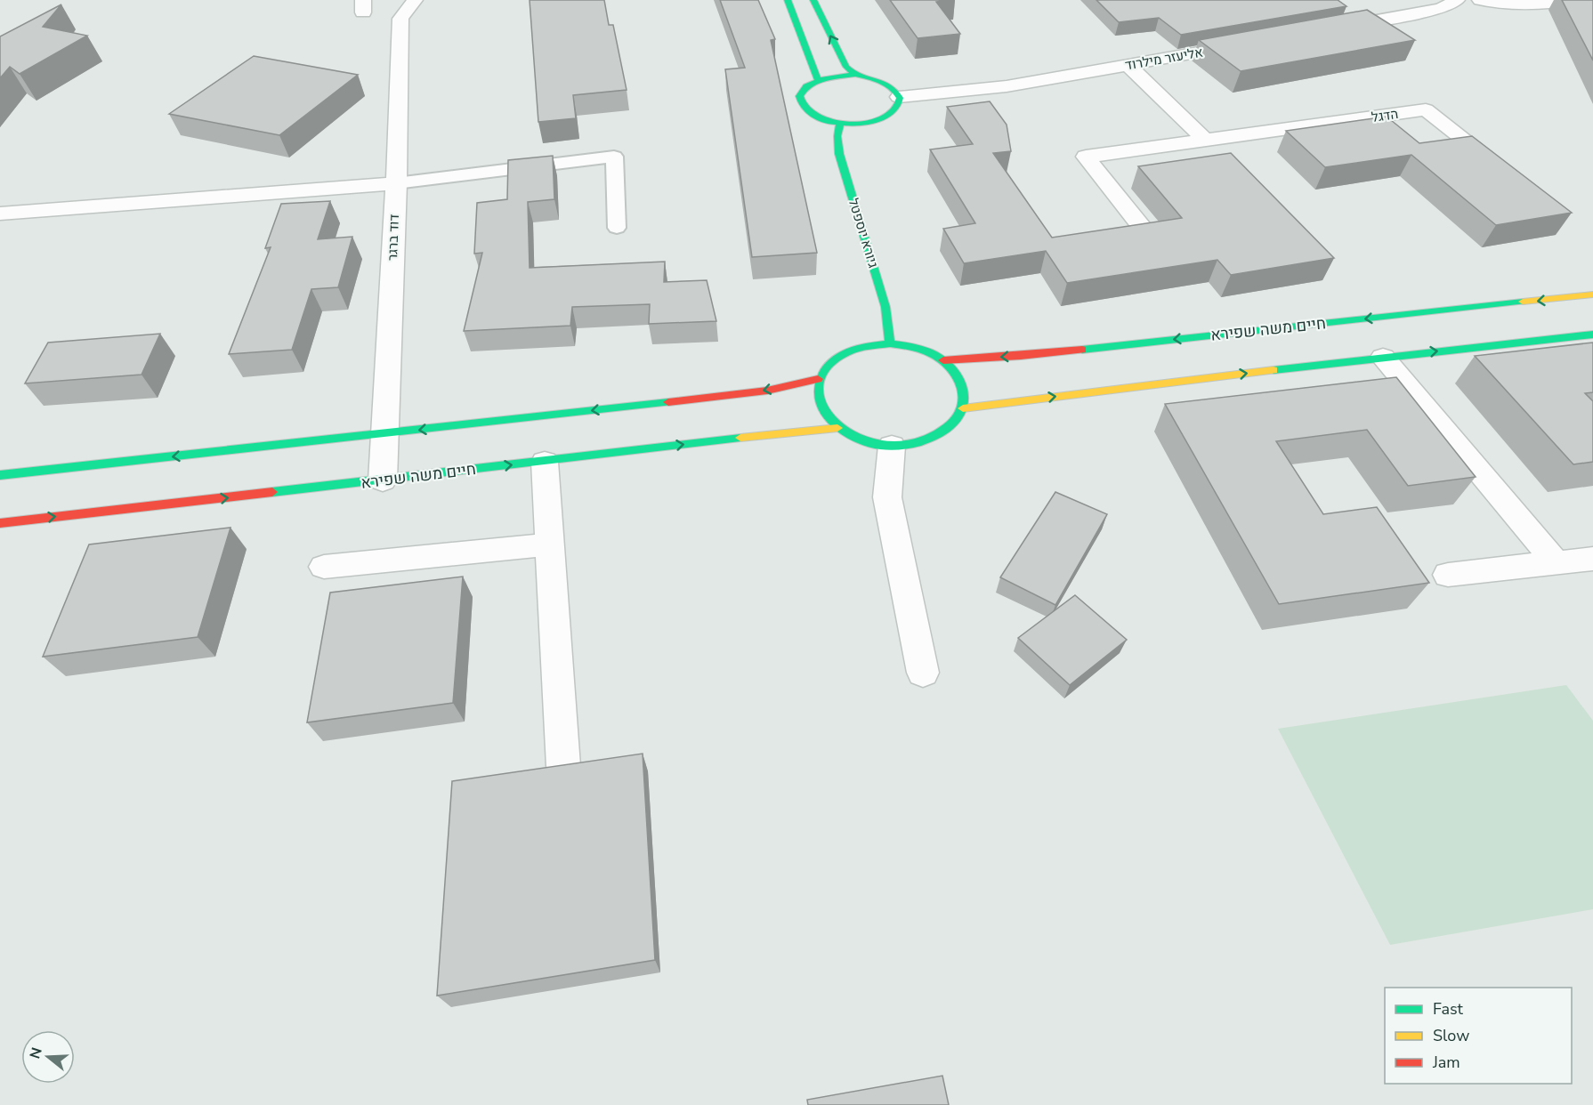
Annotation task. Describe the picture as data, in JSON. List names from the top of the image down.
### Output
{
  "streets": {
    "street": [
      "אליעזר מילרוד",
      "הדגל",
      "גיורא יוספטל",
      "דוד ברגר",
      "חיים משה שפירא"
    ]
  },
  "crossings": [
    ["גיורא יוספטל", "חיים משה שפירא"],
    ["דוד ברגר", "חיים משה שפירא"]
  ],
  "legend": ["Fast", "Slow", "Jam"],
  "north": "left"
}
